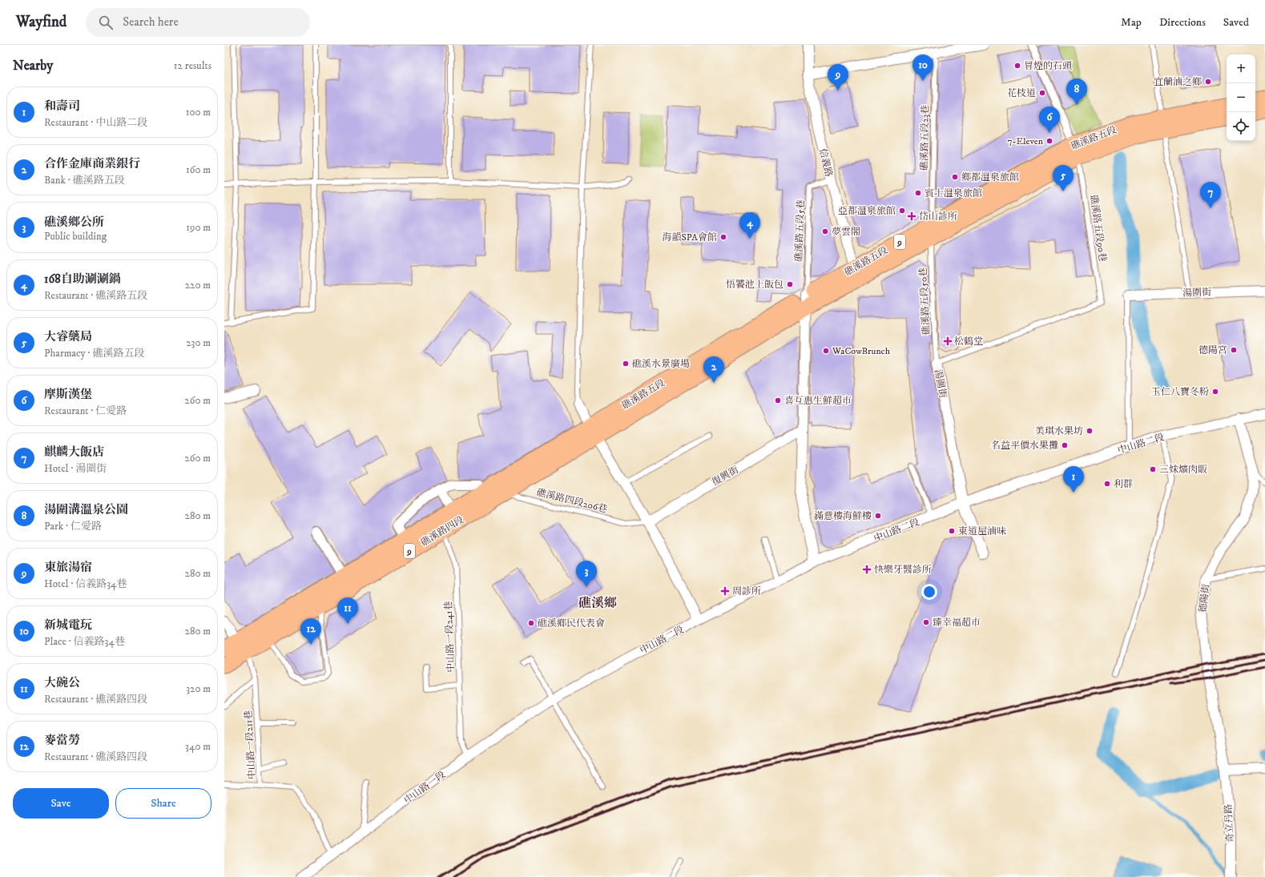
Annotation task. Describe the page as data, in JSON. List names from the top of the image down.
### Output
{
  "streets": {
    "main road": ["礁溪路五段", "9", "礁溪路四段"],
    "street": [
      "信義路",
      "湯圍街",
      "中山路二段",
      "復興街",
      "德陽街",
      "中山路一段",
      "奇立丹路"
    ],
    "lane": [
      "礁溪路五段23巷",
      "礁溪路五段90巷",
      "礁溪路五段5巷",
      "礁溪路五段50巷",
      "礁溪路四段206巷",
      "中山路一段241巷",
      "中山路一段211巷"
    ]
  },
  "crossings": [
    ["礁溪路五段23巷", "礁溪路五段"],
    ["礁溪路五段23巷", "礁溪路五段50巷"],
    ["礁溪路五段", "信義路"],
    ["礁溪路五段", "礁溪路五段90巷"],
    ["礁溪路五段", "礁溪路五段5巷"],
    ["礁溪路五段", "礁溪路五段50巷"],
    ["礁溪路五段", "礁溪路四段"],
    ["信義路", "礁溪路五段5巷"],
    ["礁溪路五段90巷", "湯圍街"],
    ["湯圍街", "礁溪路五段50巷"],
    ["湯圍街", "中山路二段"],
    ["中山路二段", "德陽街"],
    ["中山路二段", "中山路一段"],
    ["復興街", "礁溪路四段206巷"],
    ["礁溪路四段206巷", "礁溪路四段"],
    ["礁溪路四段", "中山路一段241巷"],
    ["礁溪路四段", "中山路一段211巷"],
    ["德陽街", "奇立丹路"],
    ["中山路一段241巷", "中山路一段"],
    ["中山路一段211巷", "中山路一段"]
  ],
  "districts": ["礁溪鄉"],
  "places": {
    "other": [
      "冒煙的石頭",
      "宜蘭滷之鄉",
      "花枝道",
      "7-Eleven",
      "鄉都溫泉旅館",
      "賓士溫泉旅館",
      "亞都溫泉旅館",
      "夢雲閣",
      "海韻SPA會館",
      "悟饕池上飯包",
      "德陽宮",
      "WaCowBrunch",
      "礁溪水景廣場",
      "玉仁八寶冬粉",
      "喜互惠生鮮超市",
      "美琪水果坊",
      "名益平價水果攤",
      "三妹爌肉販",
      "利群",
      "滿意樓海鮮樓",
      "東道屋滷味",
      "臻幸福超市",
      "礁溪鄉民代表會"
    ],
    "health": [
      "岱山診所",
      "松鶴堂",
      "快樂牙醫診所",
      "周診所"
    ]
  },
  "page": {
    "header": "Wayfind",
    "search": "Search here",
    "nav": ["Map", "Directions", "Saved"],
    "heading": ["Nearby", "12 results"],
    "map_buttons": ["+", "−"],
    "pins": [
      "10",
      "9",
      "8",
      "6",
      "5",
      "7",
      "4",
      "2",
      "1",
      "3",
      "11",
      "12"
    ],
    "list": [
      {
        "mark": "1",
        "name": "和壽司",
        "note": "Restaurant · 中山路二段",
        "value": "100 m"
      },
      {
        "mark": "2",
        "name": "合作金庫商業銀行",
        "note": "Bank · 礁溪路五段",
        "value": "160 m"
      },
      {
        "mark": "3",
        "name": "礁溪鄉公所",
        "note": "Public building",
        "value": "190 m"
      },
      {
        "mark": "4",
        "name": "168自助涮涮鍋",
        "note": "Restaurant · 礁溪路五段",
        "value": "220 m"
      },
      {
        "mark": "5",
        "name": "大睿藥局",
        "note": "Pharmacy · 礁溪路五段",
        "value": "230 m"
      },
      {
        "mark": "6",
        "name": "摩斯漢堡",
        "note": "Restaurant · 仁愛路",
        "value": "260 m"
      },
      {
        "mark": "7",
        "name": "麒麟大飯店",
        "note": "Hotel · 湯圍街",
        "value": "260 m"
      },
      {
        "mark": "8",
        "name": "湯圍溝溫泉公園",
        "note": "Park · 仁愛路",
        "value": "280 m"
      },
      {
        "mark": "9",
        "name": "東旅湯宿",
        "note": "Hotel · 信義路34巷",
        "value": "280 m"
      },
      {
        "mark": "10",
        "name": "新城電玩",
        "note": "Place · 信義路34巷",
        "value": "280 m"
      },
      {
        "mark": "11",
        "name": "大碗公",
        "note": "Restaurant · 礁溪路四段",
        "value": "320 m"
      },
      {
        "mark": "12",
        "name": "麥當勞",
        "note": "Restaurant · 礁溪路四段",
        "value": "340 m"
      }
    ],
    "buttons": ["Save", "Share"]
  }
}
